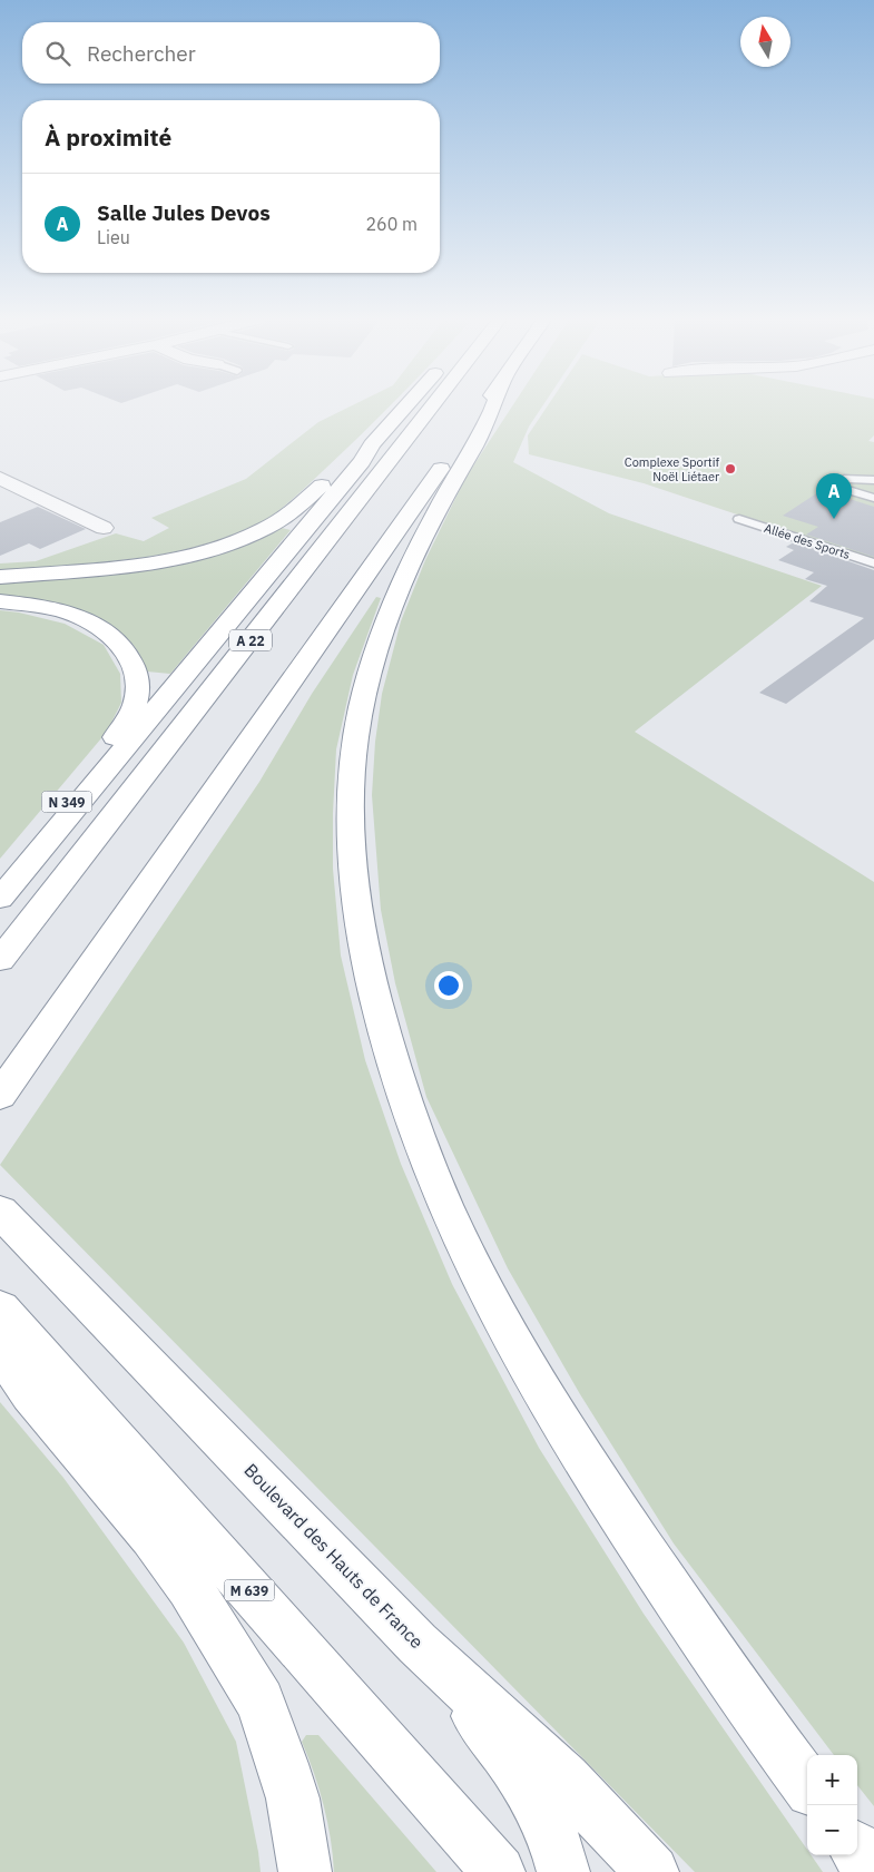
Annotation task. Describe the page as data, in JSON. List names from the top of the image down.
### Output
{
  "streets": {
    "highway": [
      "A 22",
      "N 349",
      "Boulevard des Hauts de France",
      "M 639"
    ],
    "lane": ["Allée des Sports"]
  },
  "places": ["Complexe Sportif Noël Liétaer"],
  "north": "top",
  "page": {
    "search": "Rechercher",
    "heading": "À proximité",
    "list": [
      {
        "mark": "A",
        "name": "Salle Jules Devos",
        "note": "Lieu",
        "value": "260 m"
      }
    ],
    "pins": "A",
    "map_buttons": ["+", "−"]
  }
}
